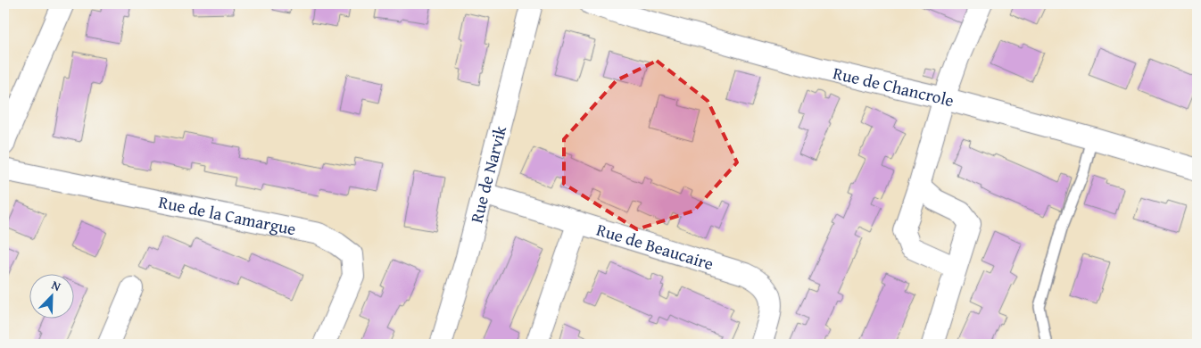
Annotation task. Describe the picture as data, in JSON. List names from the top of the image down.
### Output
{
  "streets": {
    "street": [
      "Rue de Chancrole",
      "Rue de Narvik",
      "Rue de la Camargue",
      "Rue de Beaucaire"
    ]
  },
  "crossings": [
    ["Rue de Narvik", "Rue de Beaucaire"]
  ],
  "north": "top right"
}
